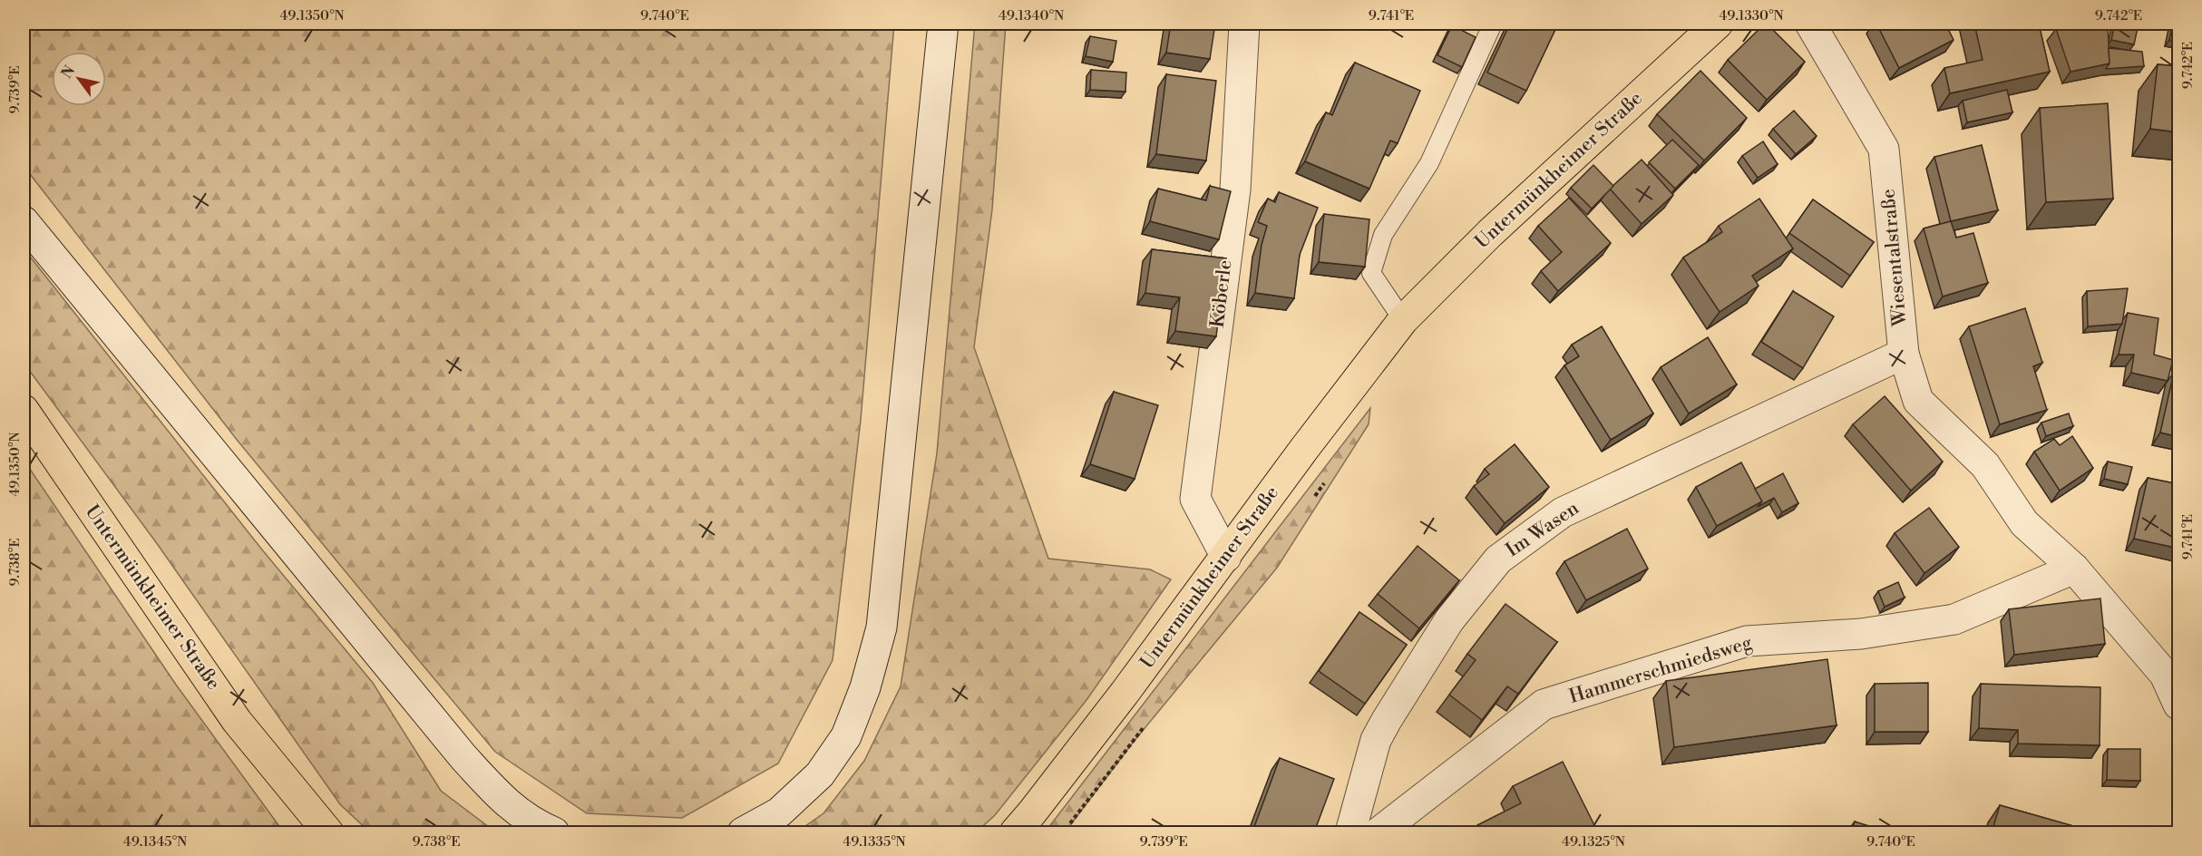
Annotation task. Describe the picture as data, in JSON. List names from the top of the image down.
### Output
{
  "streets": {
    "main road": ["Untermünkheimer Straße"],
    "street": [
      "Wiesentalstraße",
      "Köberle",
      "Im Wasen",
      "Hammerschmiedsweg"
    ]
  },
  "crossings": [
    ["Untermünkheimer Straße", "Köberle"],
    ["Wiesentalstraße", "Im Wasen"],
    ["Wiesentalstraße", "Hammerschmiedsweg"]
  ],
  "north": "top left",
  "coordinates": [
    "49.1350°N",
    "9.740°E",
    "49.1340°N",
    "9.741°E",
    "49.1330°N",
    "9.742°E",
    "9.739°E",
    "9.738°E",
    "49.1345°N",
    "49.1335°N",
    "49.1325°N"
  ]
}
